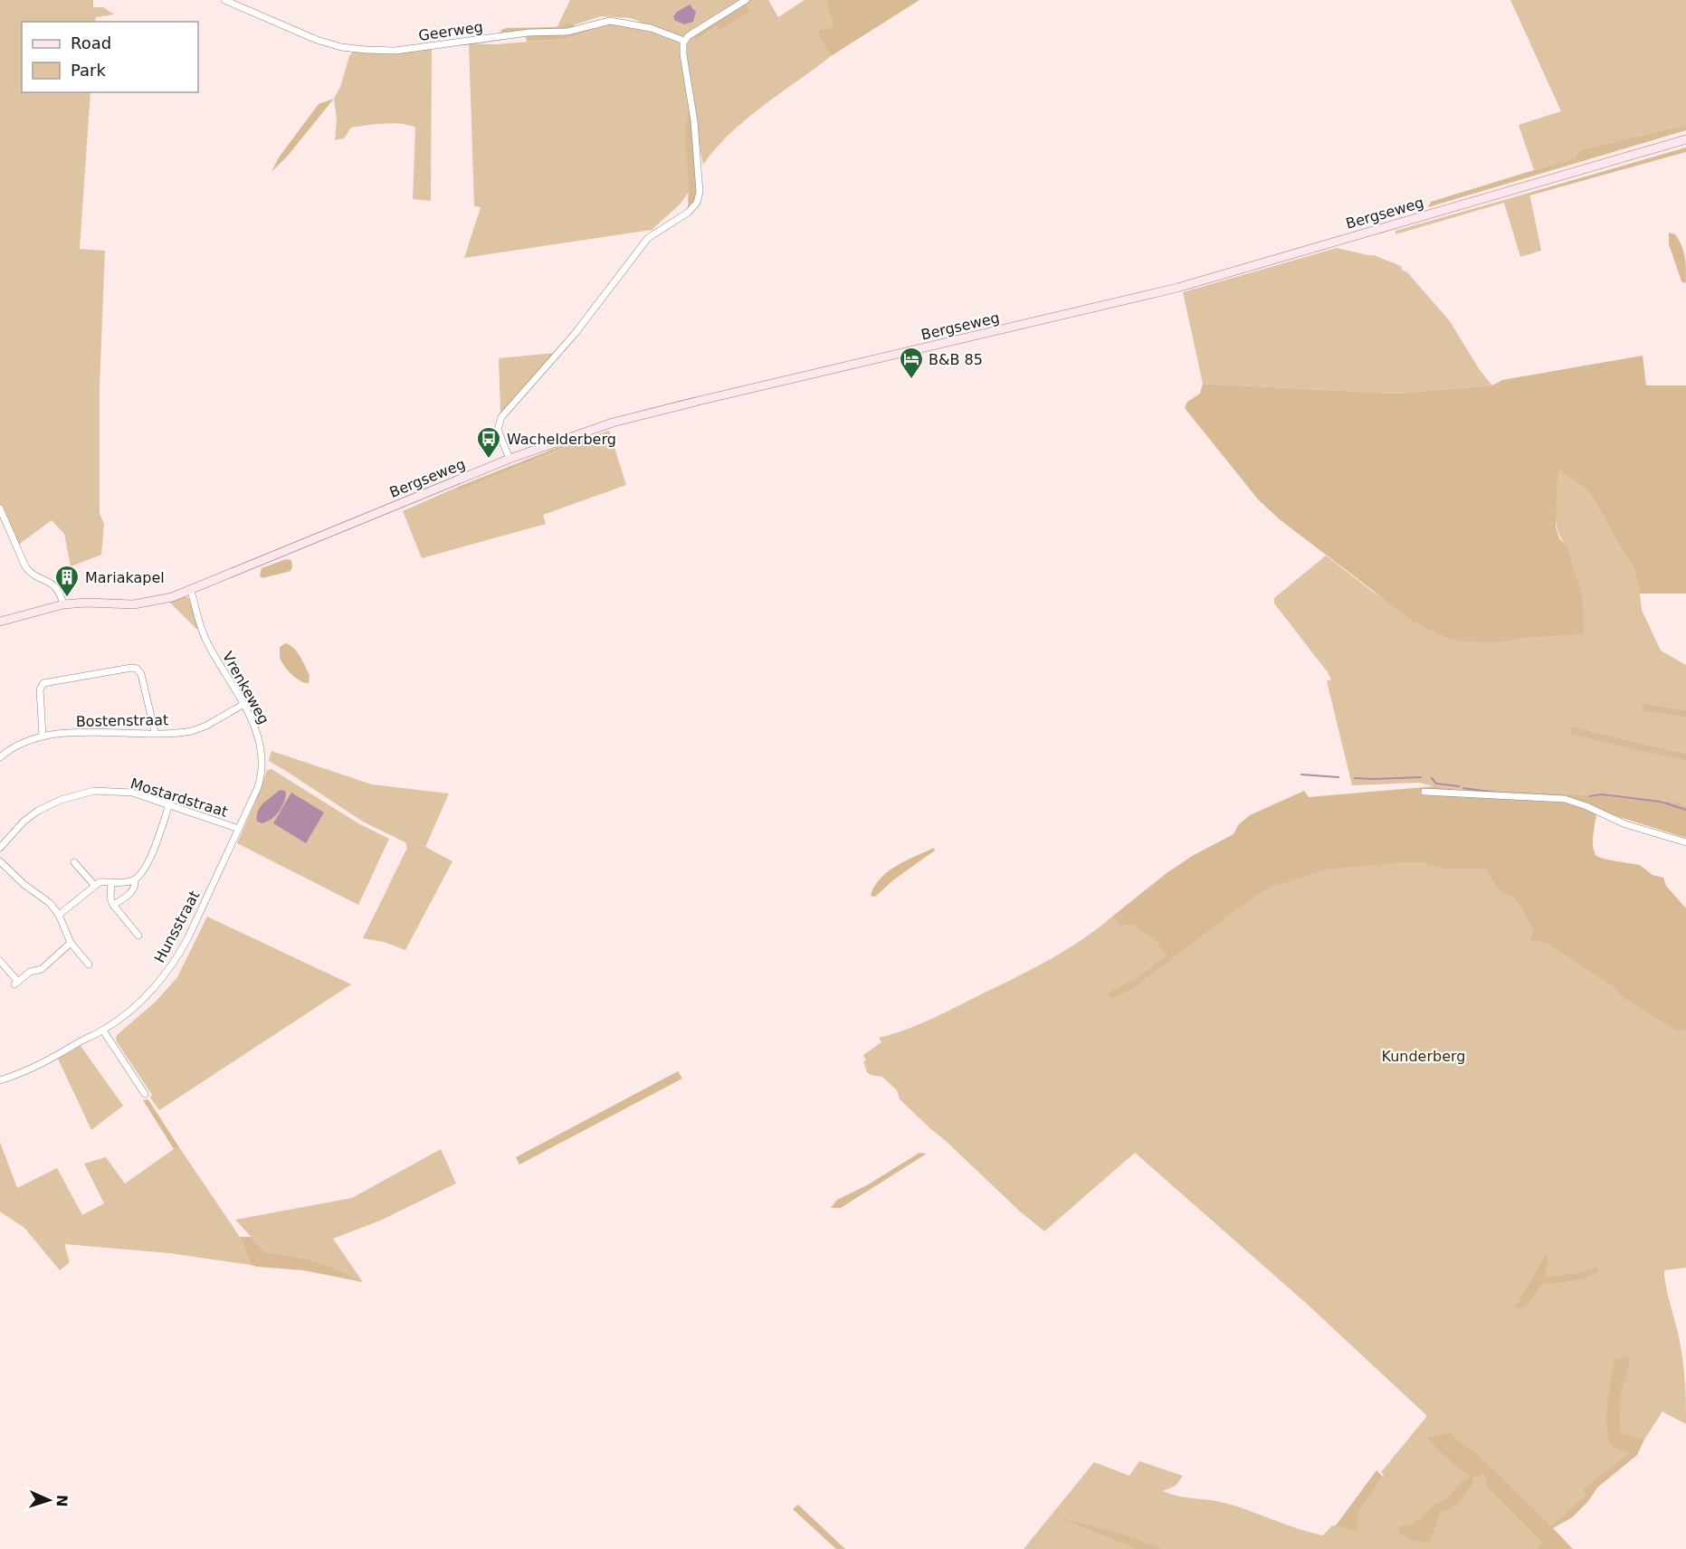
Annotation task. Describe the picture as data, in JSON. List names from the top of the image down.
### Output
{
  "streets": {
    "street": [
      "Geerweg",
      "Bergseweg",
      "Vrenkeweg",
      "Bostenstraat",
      "Mostardstraat",
      "Hunsstraat"
    ]
  },
  "crossings": [
    ["Bergseweg", "Vrenkeweg"],
    ["Vrenkeweg", "Bostenstraat"],
    ["Vrenkeweg", "Mostardstraat"],
    ["Vrenkeweg", "Hunsstraat"],
    ["Mostardstraat", "Hunsstraat"]
  ],
  "parks": ["Kunderberg"],
  "places": {
    "hotel": ["B&B 85"],
    "bus stop": ["Wachelderberg"],
    "building": ["Mariakapel"]
  },
  "legend": ["Road", "Park"],
  "north": "right"
}
